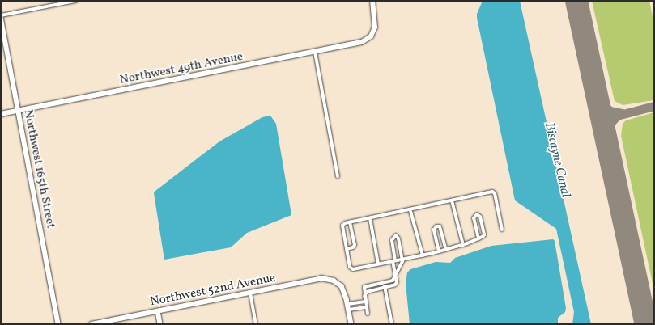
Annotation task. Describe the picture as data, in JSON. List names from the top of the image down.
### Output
{
  "streets": {
    "street": ["Northwest 49th Avenue", "Northwest 165th Street", "Northwest 52nd Avenue"]
  },
  "crossings": [
    ["Northwest 49th Avenue", "Northwest 165th Street"]
  ],
  "water": ["Biscayne Canal"]
}
